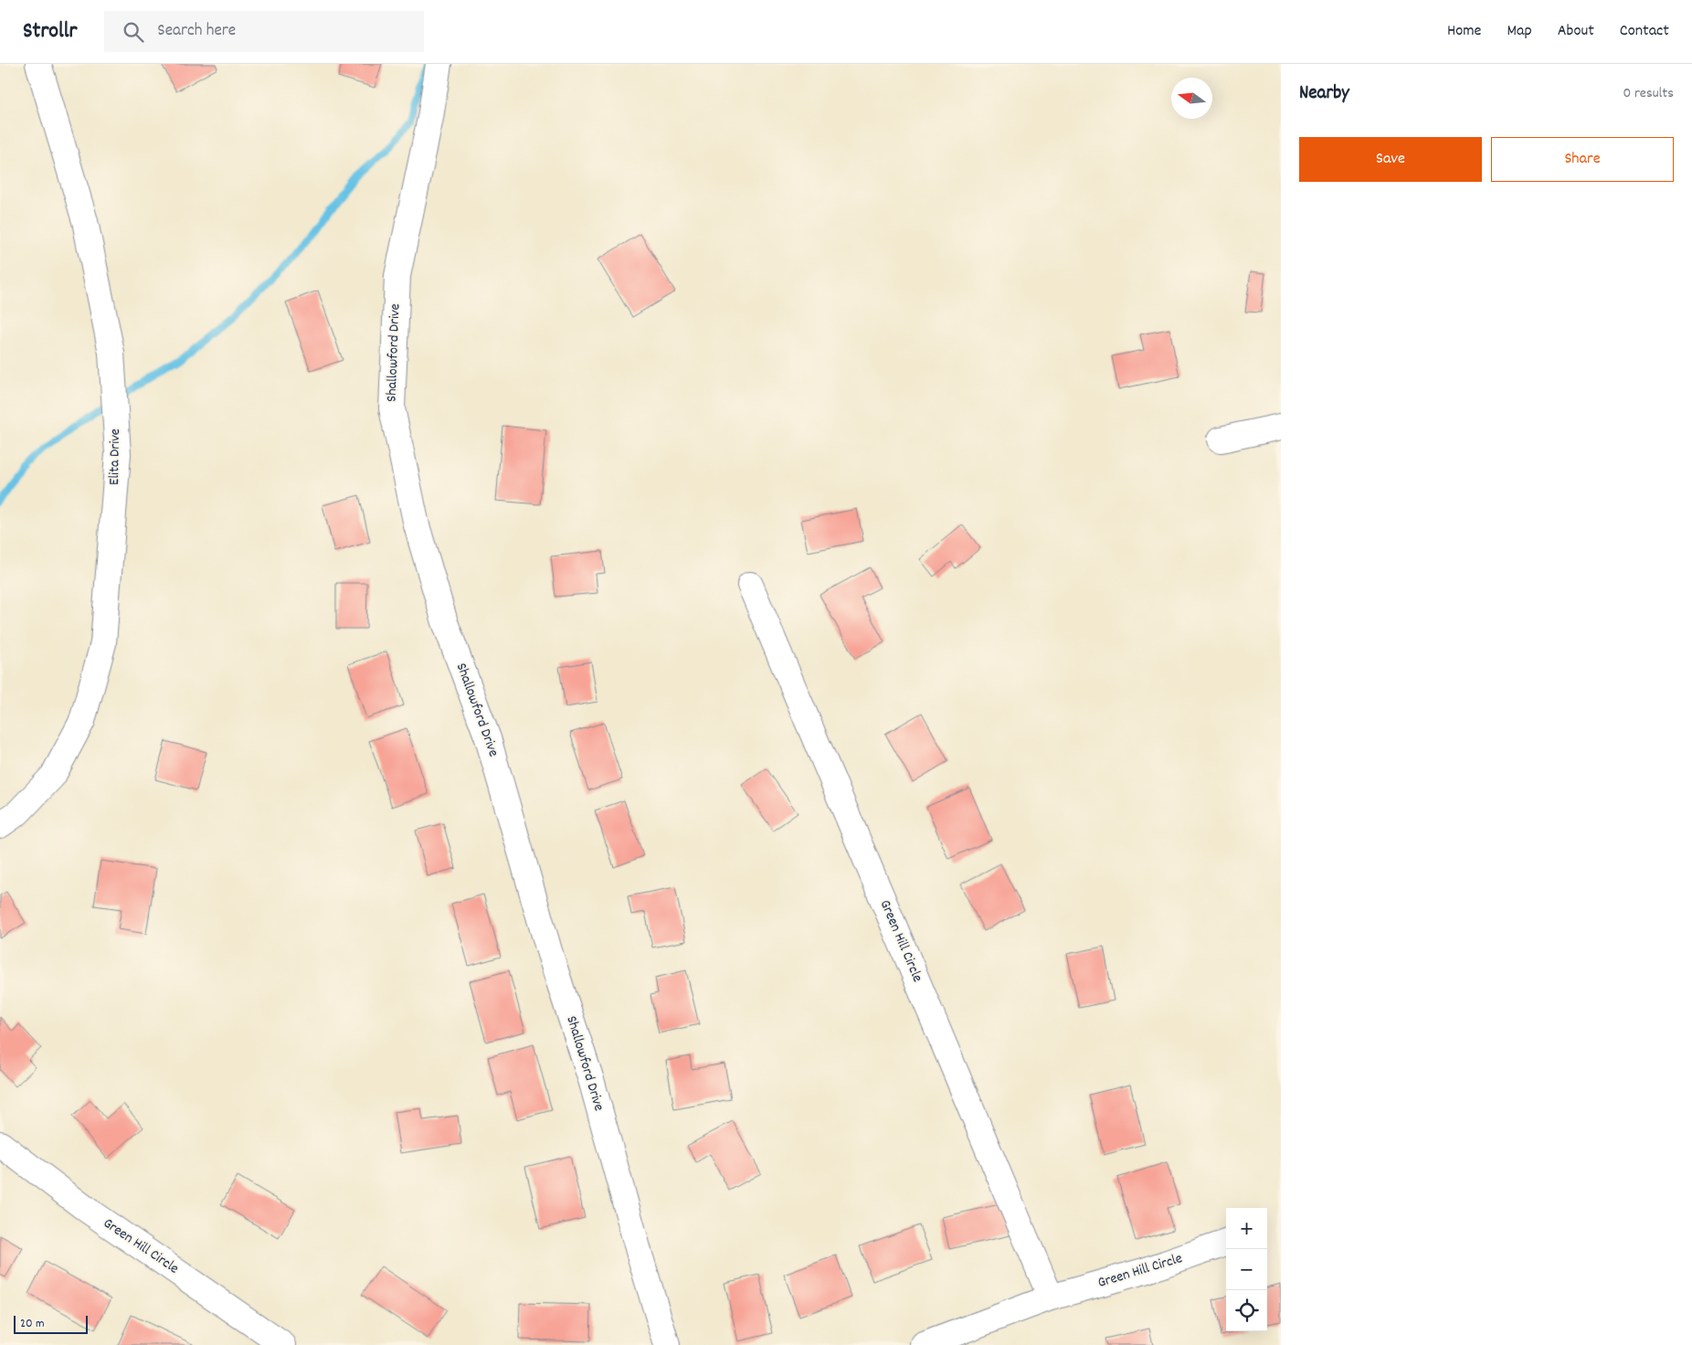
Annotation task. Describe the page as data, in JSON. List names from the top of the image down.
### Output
{
  "streets": {
    "street": ["Shallowford Drive", "Elita Drive", "Green Hill Circle"]
  },
  "scale_bar": "20 m",
  "north": "left",
  "page": {
    "header": "Strollr",
    "search": "Search here",
    "nav": [
      "Home",
      "Map",
      "About",
      "Contact"
    ],
    "heading": ["Nearby", "0 results"],
    "buttons": ["Save", "Share"],
    "map_buttons": ["+", "−"],
    "scale": "20 m"
  }
}
